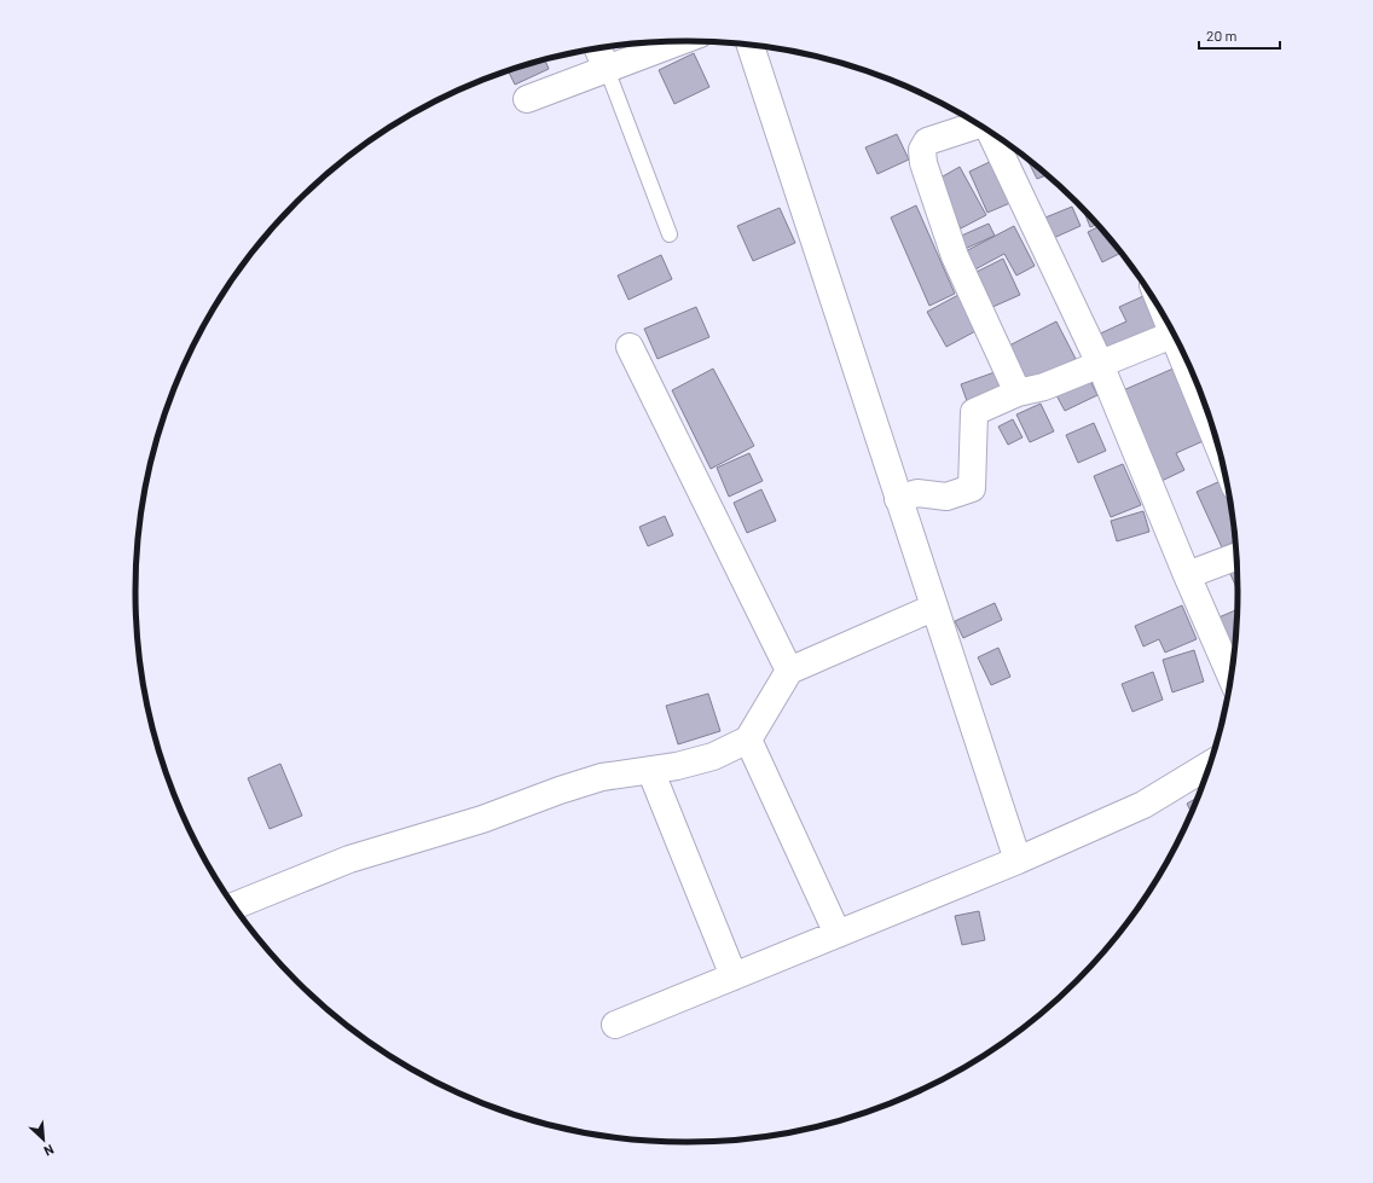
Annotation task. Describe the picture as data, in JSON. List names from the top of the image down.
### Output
{
  "scale_bar": "20 m",
  "north": "bottom right"
}
